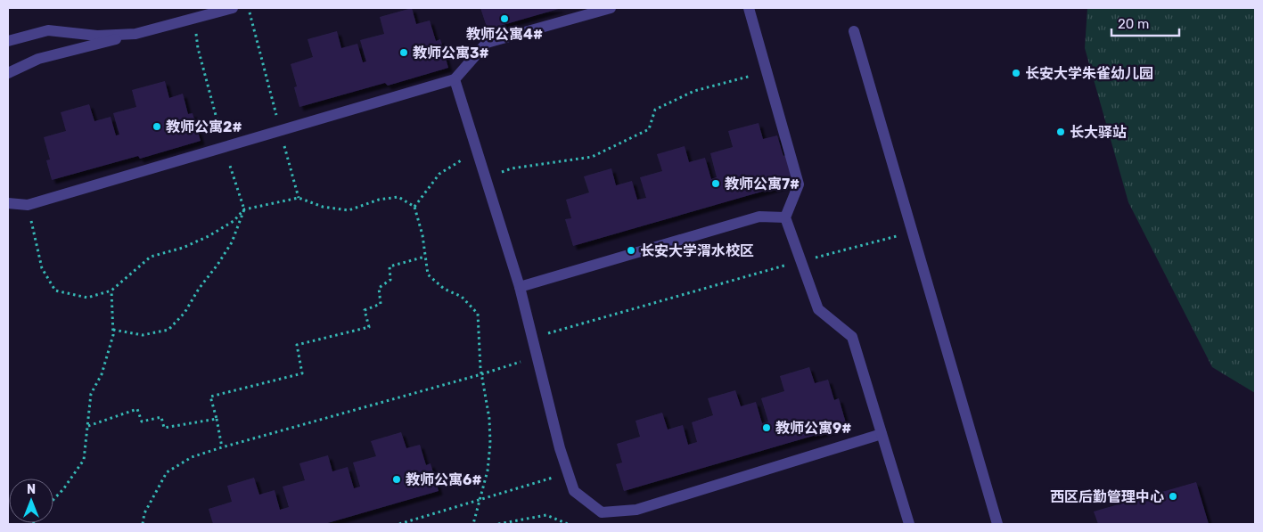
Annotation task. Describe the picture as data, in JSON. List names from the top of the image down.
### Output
{
  "places": [
    "教师公寓4#",
    "教师公寓3#",
    "长安大学朱雀幼儿园",
    "教师公寓2#",
    "长大驿站",
    "教师公寓7#",
    "长安大学渭水校区",
    "教师公寓9#",
    "教师公寓6#",
    "西区后勤管理中心"
  ],
  "scale_bar": "20 m",
  "north": "top"
}
